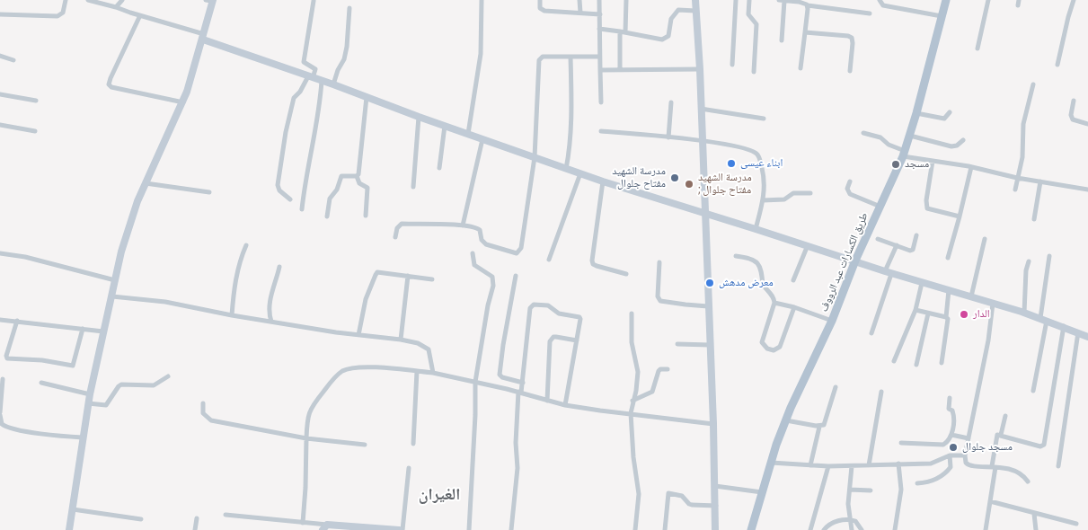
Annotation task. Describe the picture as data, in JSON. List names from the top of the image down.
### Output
{
  "streets": {
    "main road": ["طريق الكسارات عبد الرووف"]
  },
  "districts": ["الغيران"],
  "places": [
    "ابناء عيسى",
    "مسجد",
    "مدرسة الشهيد مفتاح جلوال",
    "مدرسة الشهيد ; مفتاح جلوال",
    "معرض مدهش",
    "الدار",
    "مسجد جلوال"
  ]
}
